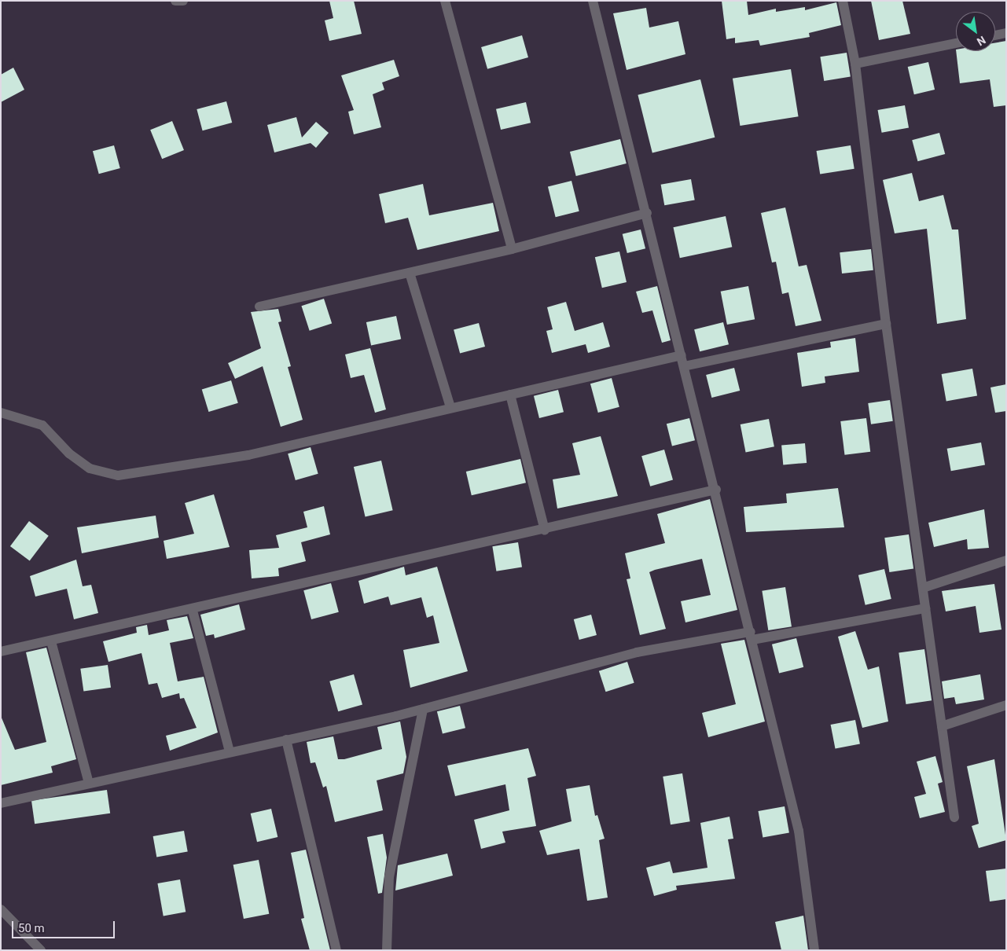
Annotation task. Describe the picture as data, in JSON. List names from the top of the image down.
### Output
{
  "scale_bar": "50 m",
  "north": "bottom right"
}
